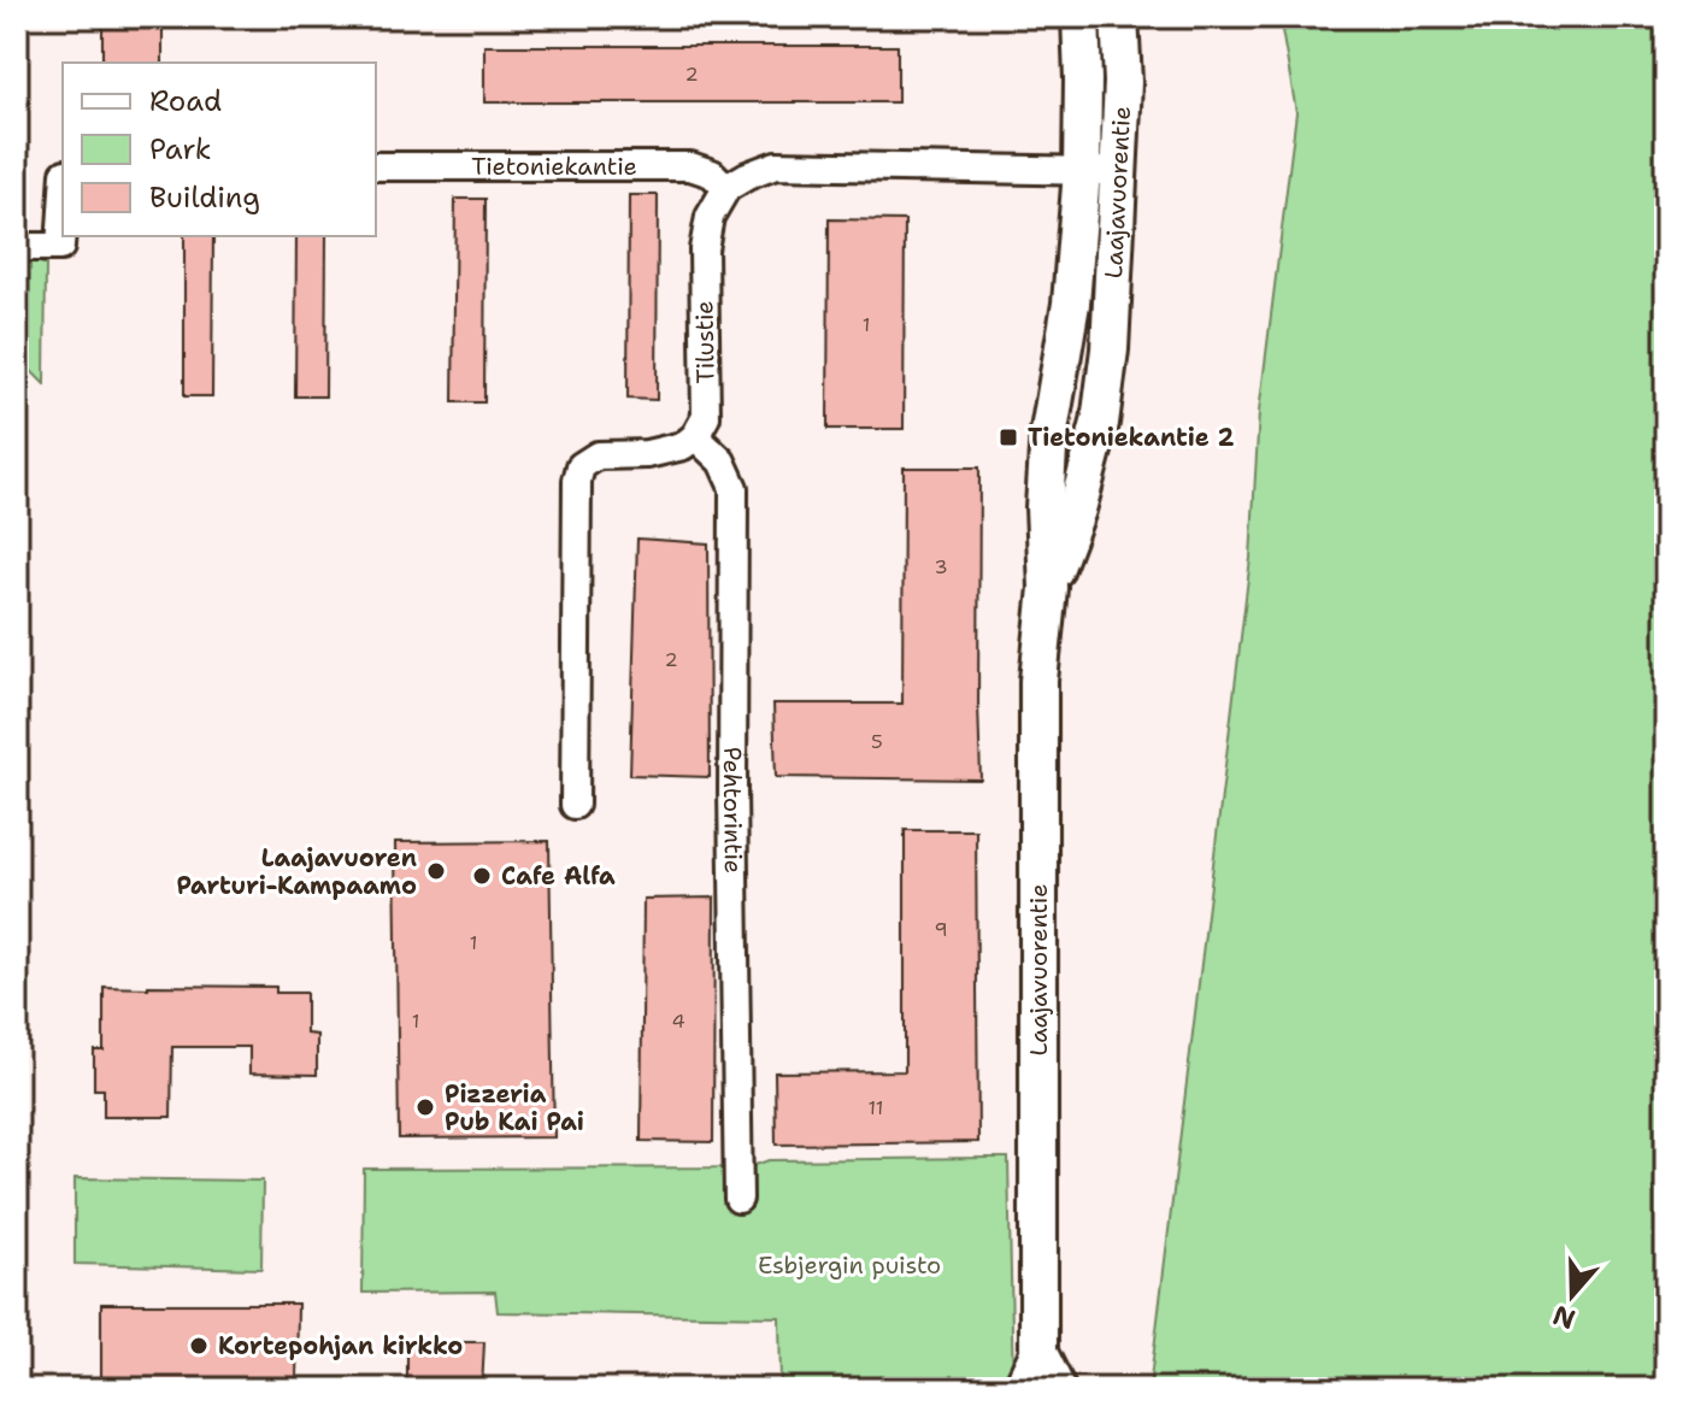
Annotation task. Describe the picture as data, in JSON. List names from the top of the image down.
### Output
{
  "streets": {
    "main road": ["Laajavuorentie"],
    "street": ["Tietoniekantie", "Tilustie", "Pehtorintie"]
  },
  "crossings": [
    ["Tietoniekantie", "Tilustie"],
    ["Tilustie", "Pehtorintie"]
  ],
  "parks": ["Esbjergin puisto"],
  "places": {
    "transit": ["Tietoniekantie 2"],
    "other": [
      "Laajavuoren Parturi-Kampaamo",
      "Cafe Alfa",
      "Pizzeria Pub Kai Pai",
      "Kortepohjan kirkko"
    ]
  },
  "house_numbers": [
    "2",
    "1",
    "3",
    "2",
    "5",
    "9",
    "1",
    "1",
    "4",
    "11"
  ],
  "legend": ["Road", "Park", "Building"],
  "north": "bottom"
}
